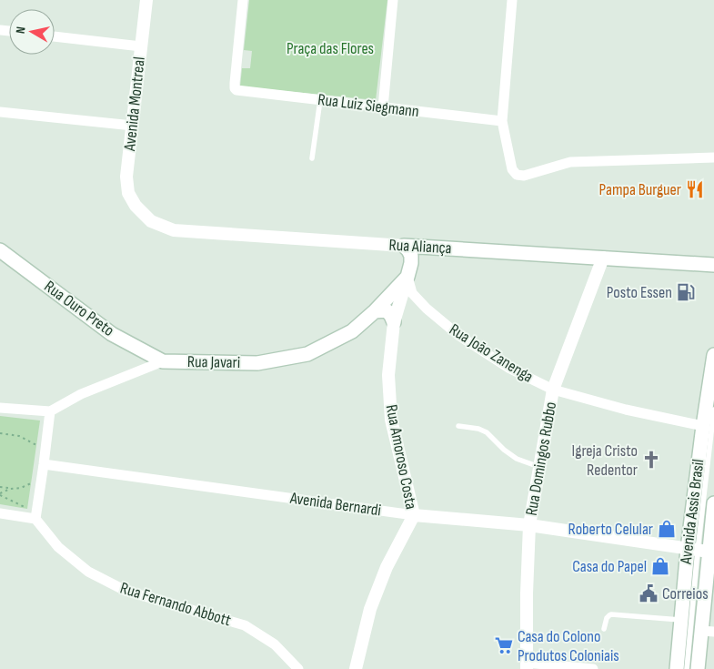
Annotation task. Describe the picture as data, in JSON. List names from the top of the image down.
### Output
{
  "streets": {
    "main road": [
      "Rua Aliança",
      "Rua Ouro Preto",
      "Rua Javari",
      "Rua Amoroso Costa",
      "Avenida Assis Brasil"
    ],
    "street": [
      "Avenida Montreal",
      "Rua Luiz Siegmann",
      "Rua João Zanenga",
      "Rua Domingos Rubbo",
      "Avenida Bernardi",
      "Rua Fernando Abbott"
    ]
  },
  "crossings": [
    ["Avenida Montreal", "Rua Aliança"],
    ["Rua Aliança", "Rua Domingos Rubbo"],
    ["Rua Ouro Preto", "Rua Javari"],
    ["Rua João Zanenga", "Rua Javari"],
    ["Rua João Zanenga", "Rua Amoroso Costa"],
    ["Rua João Zanenga", "Rua Domingos Rubbo"],
    ["Rua João Zanenga", "Avenida Assis Brasil"],
    ["Rua Javari", "Rua Amoroso Costa"],
    ["Rua Amoroso Costa", "Avenida Bernardi"],
    ["Rua Domingos Rubbo", "Avenida Bernardi"],
    ["Avenida Bernardi", "Avenida Assis Brasil"]
  ],
  "parks": ["Praça das Flores"],
  "places": {
    "restaurant": ["Pampa Burguer"],
    "fuel station": ["Posto Essen"],
    "church": ["Igreja Cristo Redentor"],
    "shop": ["Roberto Celular", "Casa do Papel"],
    "public building": ["Correios"],
    "supermarket": ["Casa do Colono Produtos Coloniais"]
  },
  "north": "left"
}
